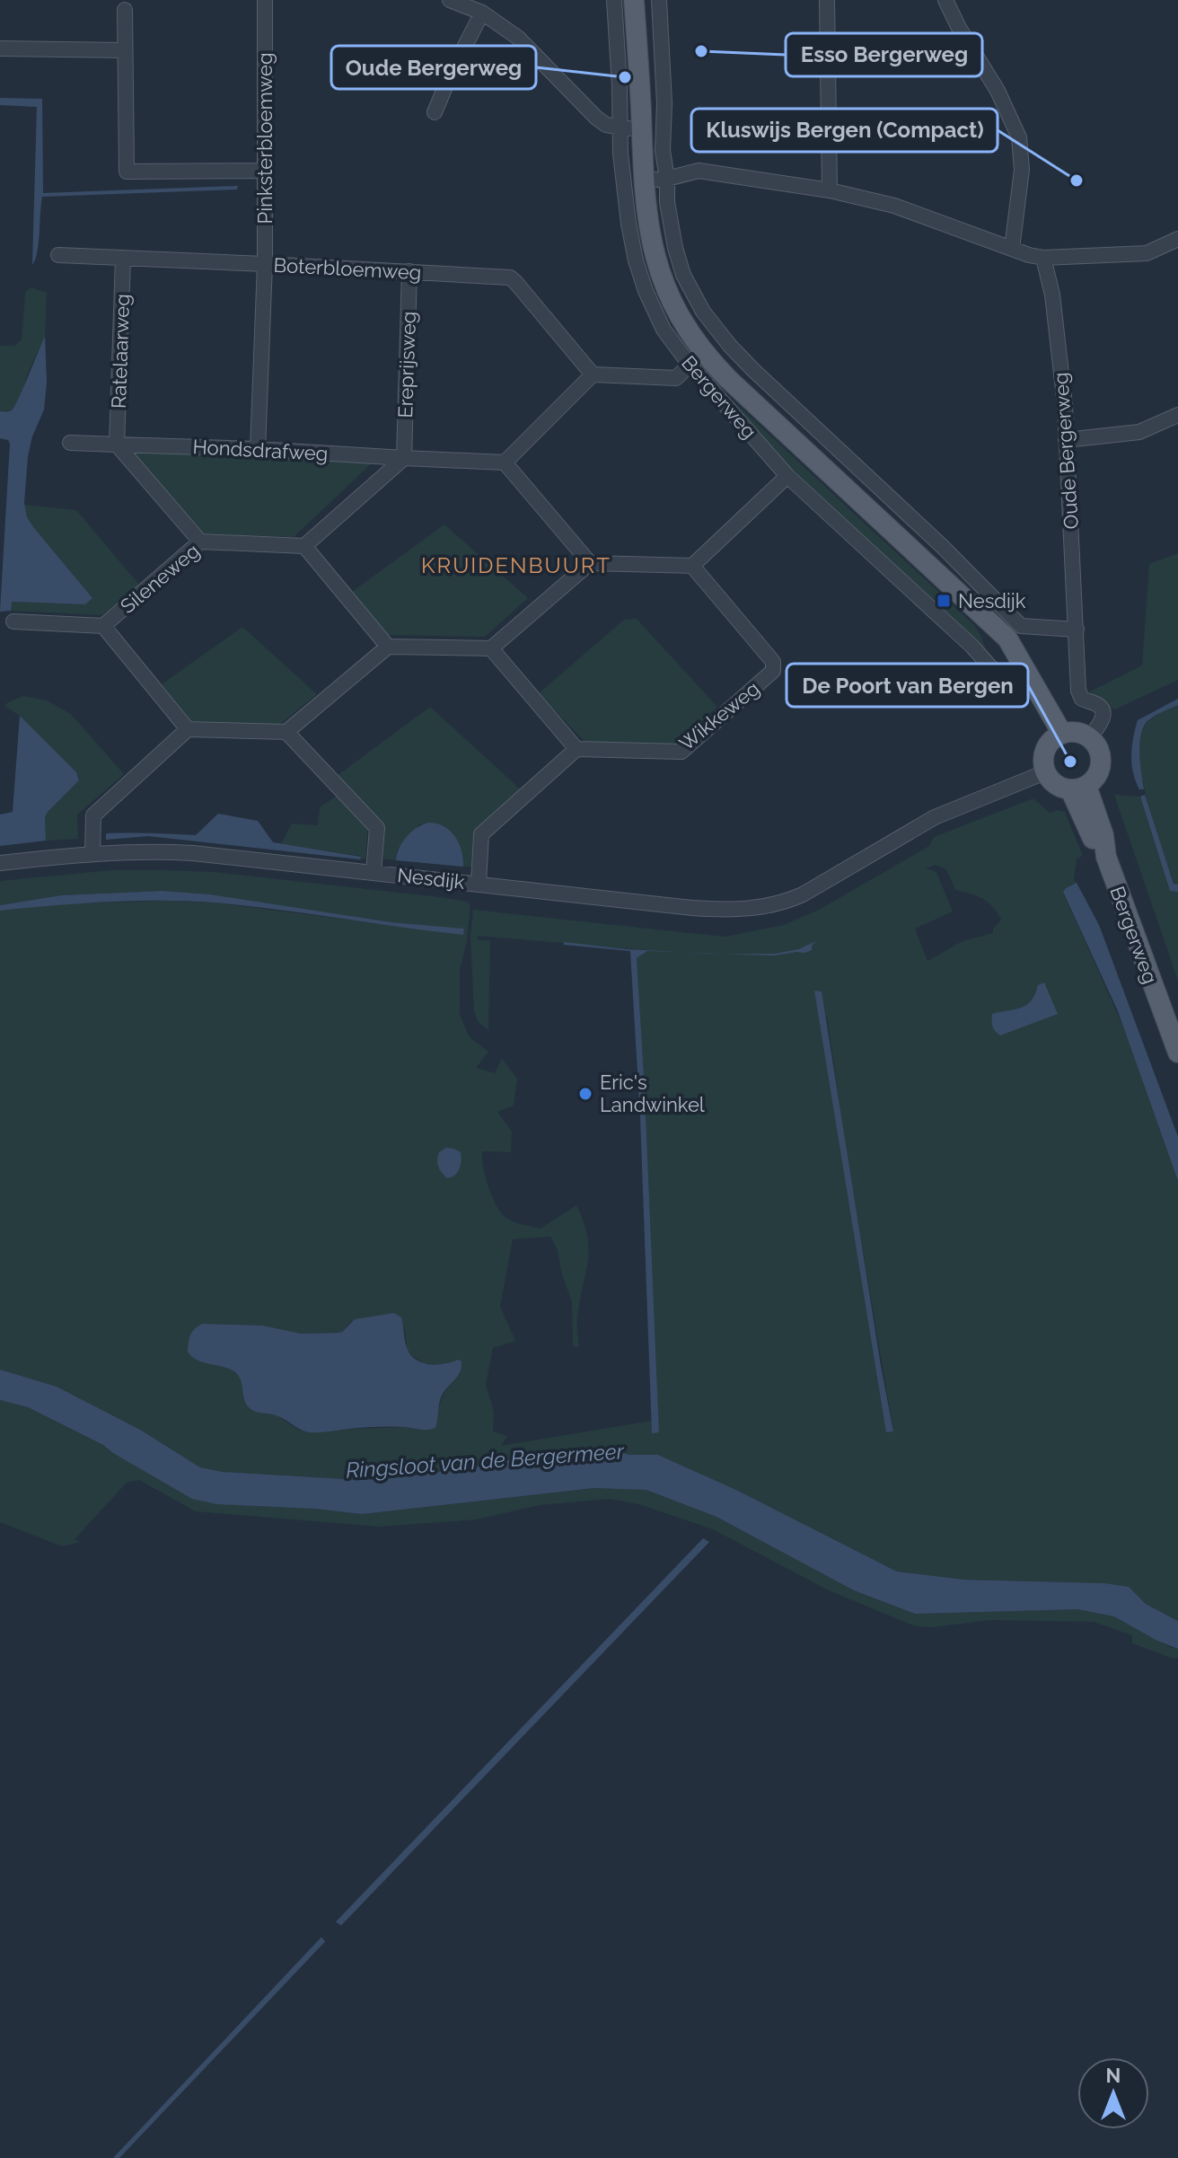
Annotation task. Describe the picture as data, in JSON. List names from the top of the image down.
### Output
{
  "streets": {
    "main road": ["Bergerweg"],
    "street": [
      "Pinksterbloemweg",
      "Boterbloemweg",
      "Ratelaarweg",
      "Ereprijsweg",
      "Hondsdrafweg",
      "Oude Bergerweg",
      "Sileneweg",
      "Wikkeweg",
      "Nesdijk"
    ]
  },
  "crossings": [
    ["Pinksterbloemweg", "Boterbloemweg"],
    ["Pinksterbloemweg", "Hondsdrafweg"],
    ["Boterbloemweg", "Ratelaarweg"],
    ["Boterbloemweg", "Ereprijsweg"],
    ["Ratelaarweg", "Hondsdrafweg"],
    ["Ereprijsweg", "Hondsdrafweg"],
    ["Bergerweg", "Oude Bergerweg"],
    ["Bergerweg", "Nesdijk"],
    ["Oude Bergerweg", "Nesdijk"]
  ],
  "districts": ["KRUIDENBUURT"],
  "water": ["Ringsloot van de Bergermeer"],
  "places": {
    "other": [
      "Esso Bergerweg",
      "Oude Bergerweg",
      "Kluswijs Bergen (Compact)",
      "De Poort van Bergen",
      "Eric's Landwinkel"
    ],
    "transit": ["Nesdijk"]
  },
  "north": "top"
}
